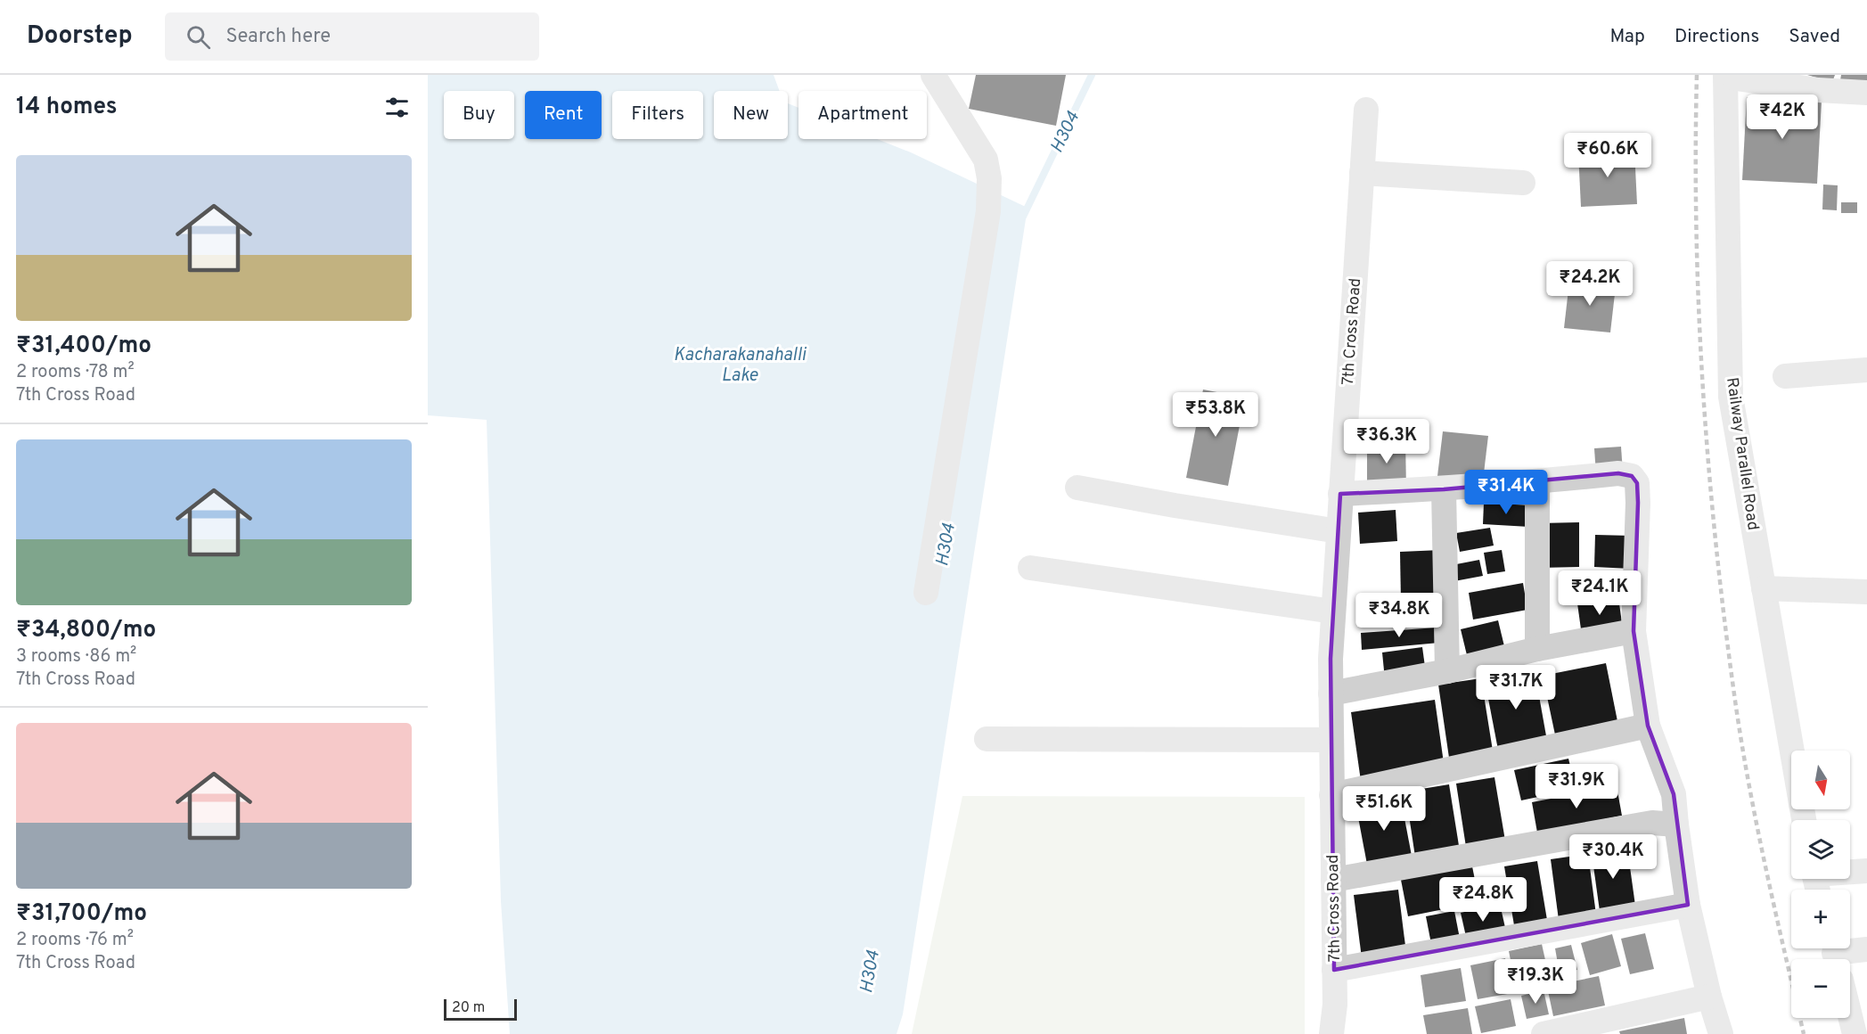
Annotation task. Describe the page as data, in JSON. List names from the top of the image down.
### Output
{
  "streets": {
    "street": ["7th Cross Road", "Railway Parallel Road"]
  },
  "water": ["H304", "Kacharakanahalli Lake"],
  "scale_bar": "20 m",
  "north": "bottom",
  "page": {
    "header": "Doorstep",
    "search": "Search here",
    "nav": ["Map", "Directions", "Saved"],
    "heading": "14 homes",
    "chip": [
      "Buy",
      "Rent",
      "Filters",
      "New",
      "Apartment"
    ],
    "price": [
      "₹42K",
      "₹60.6K",
      "₹24.2K",
      "₹53.8K",
      "₹36.3K",
      "₹31.4K",
      "₹24.1K",
      "₹34.8K",
      "₹31.7K",
      "₹31.9K",
      "₹51.6K",
      "₹30.4K",
      "₹24.8K",
      "₹19.3K"
    ],
    "list": [
      {
        "name": "₹31,400/mo",
        "note": "2 rooms · 78 m² · 7th Cross Road"
      },
      {
        "name": "₹34,800/mo",
        "note": "3 rooms · 86 m² · 7th Cross Road"
      },
      {
        "name": "₹31,700/mo",
        "note": "2 rooms · 76 m² · 7th Cross Road"
      }
    ],
    "map_buttons": ["+", "−"],
    "scale": "20 m"
  }
}
